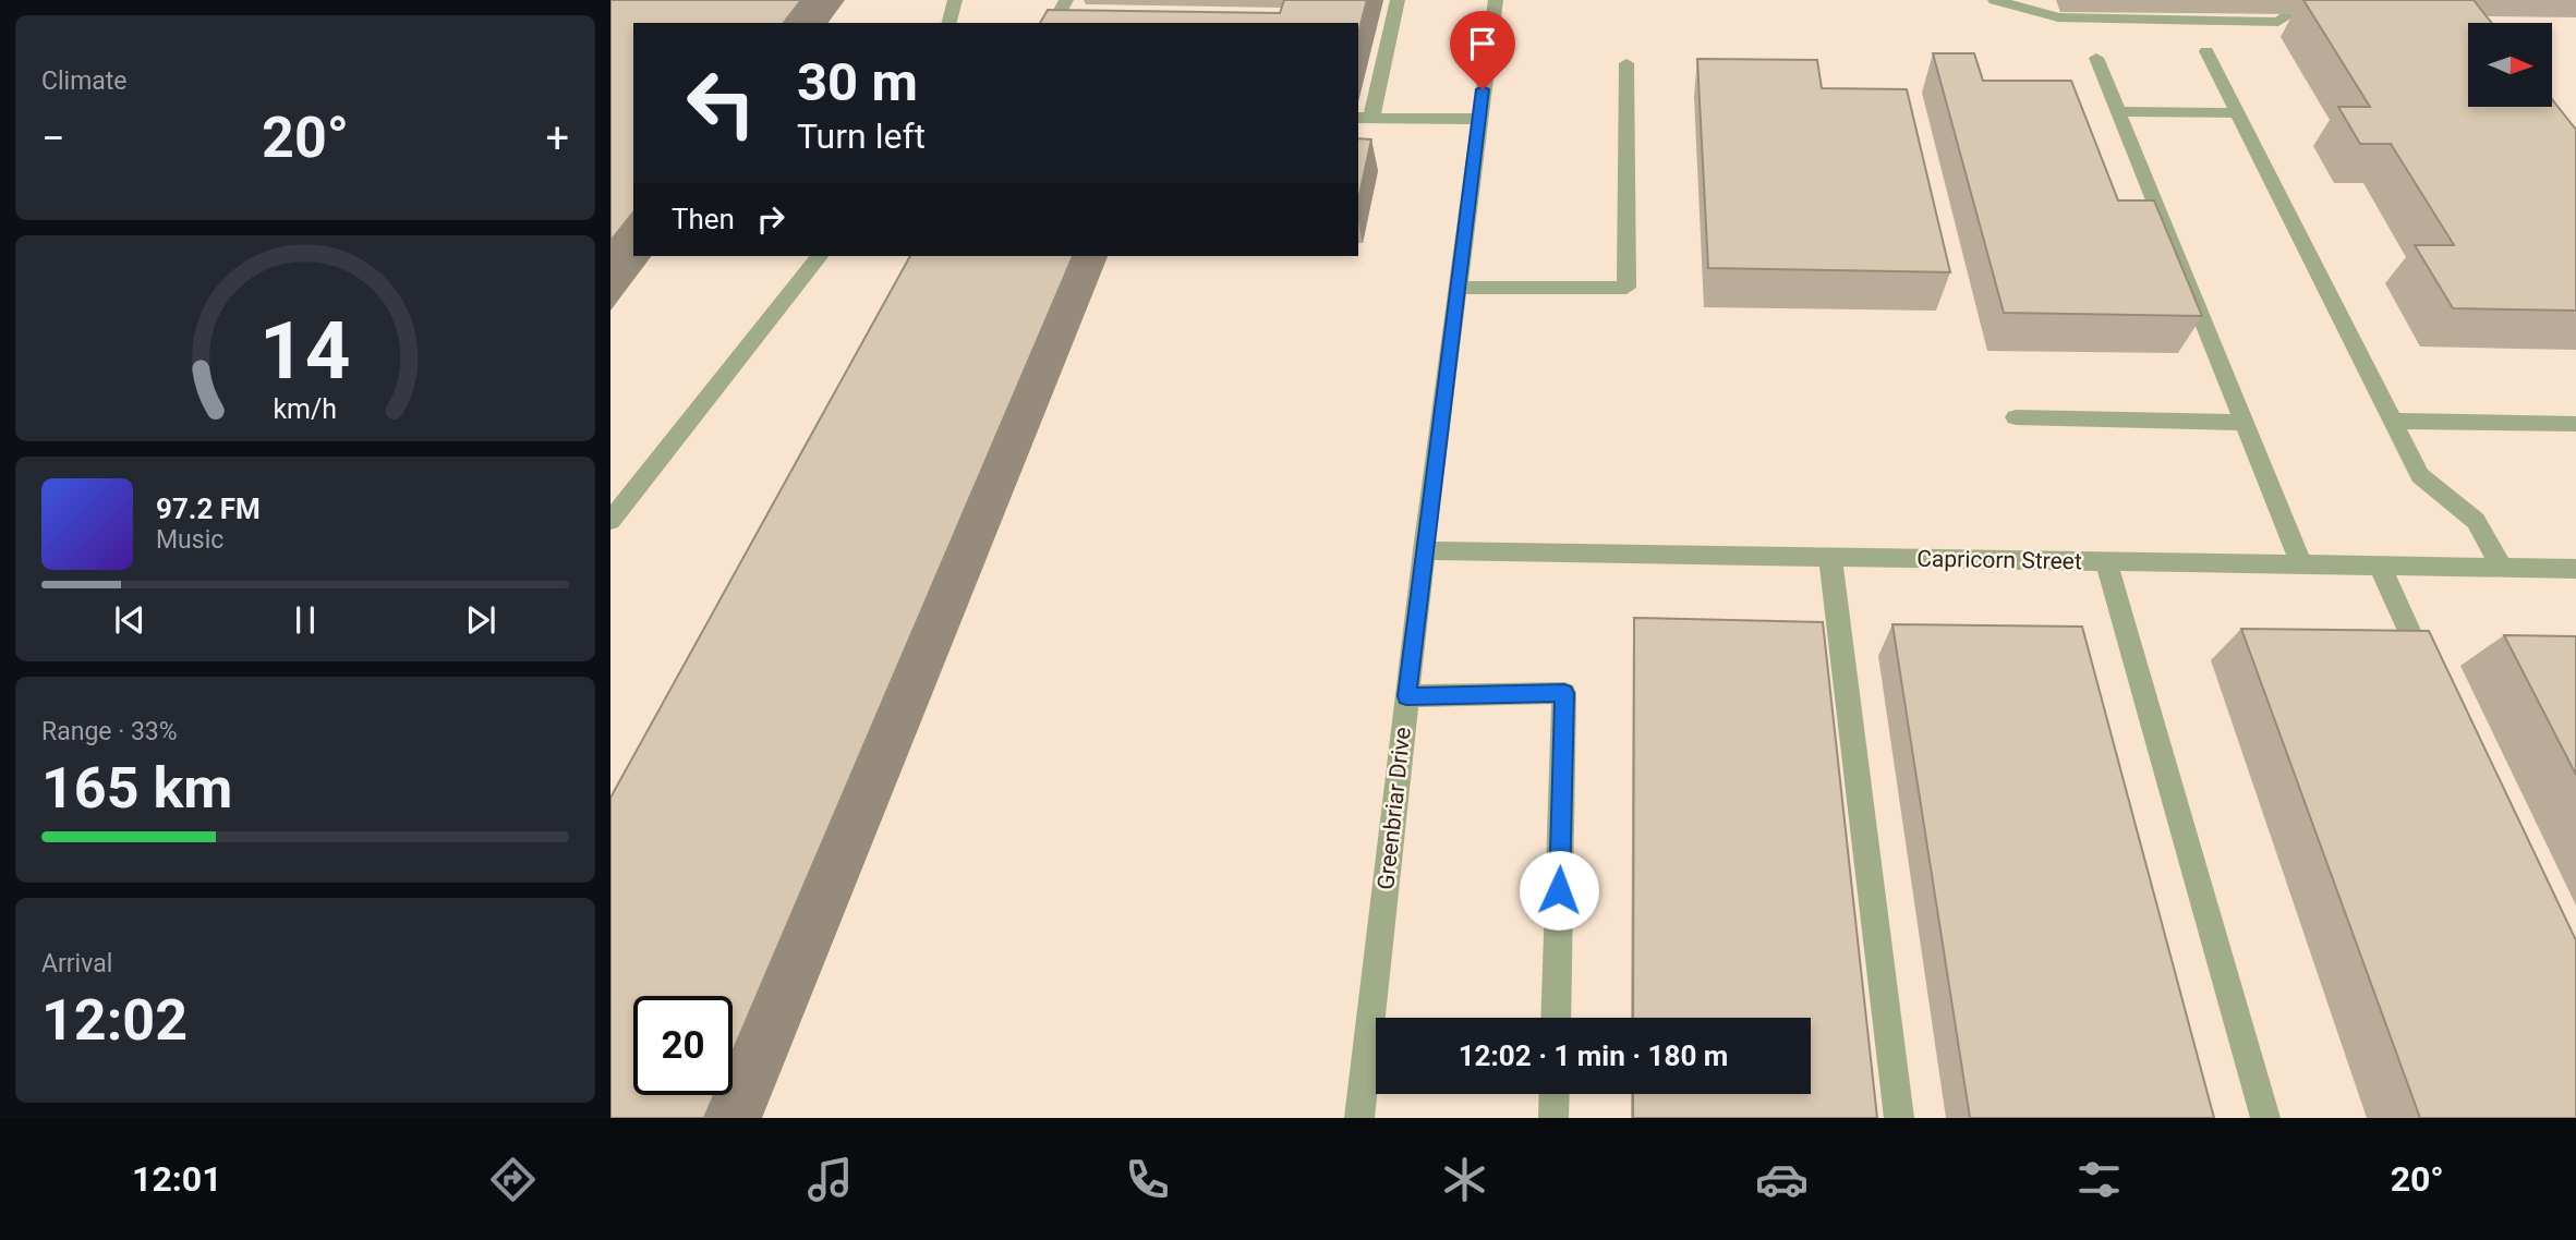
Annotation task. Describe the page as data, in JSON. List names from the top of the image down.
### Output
{
  "streets": {
    "street": ["Capricorn Street", "Greenbriar Drive"]
  },
  "crossings": [
    ["Capricorn Street", "Greenbriar Drive"]
  ],
  "north": "right",
  "page": {
    "tile": [
      "Climate",
      ["Range · 33%", "165 km"],
      ["Arrival", "12:02"]
    ],
    "turn": ["30 m", "Turn left"],
    "heat": ["−", "20°", "+"],
    "then": "Then",
    "song": ["97.2 FM", "Music"],
    "limit": "20",
    "trip": "12:02 · 1 min · 180 m",
    "tabs": ["12:01", "20°"],
    "gauge": ["14", "km/h"]
  }
}
